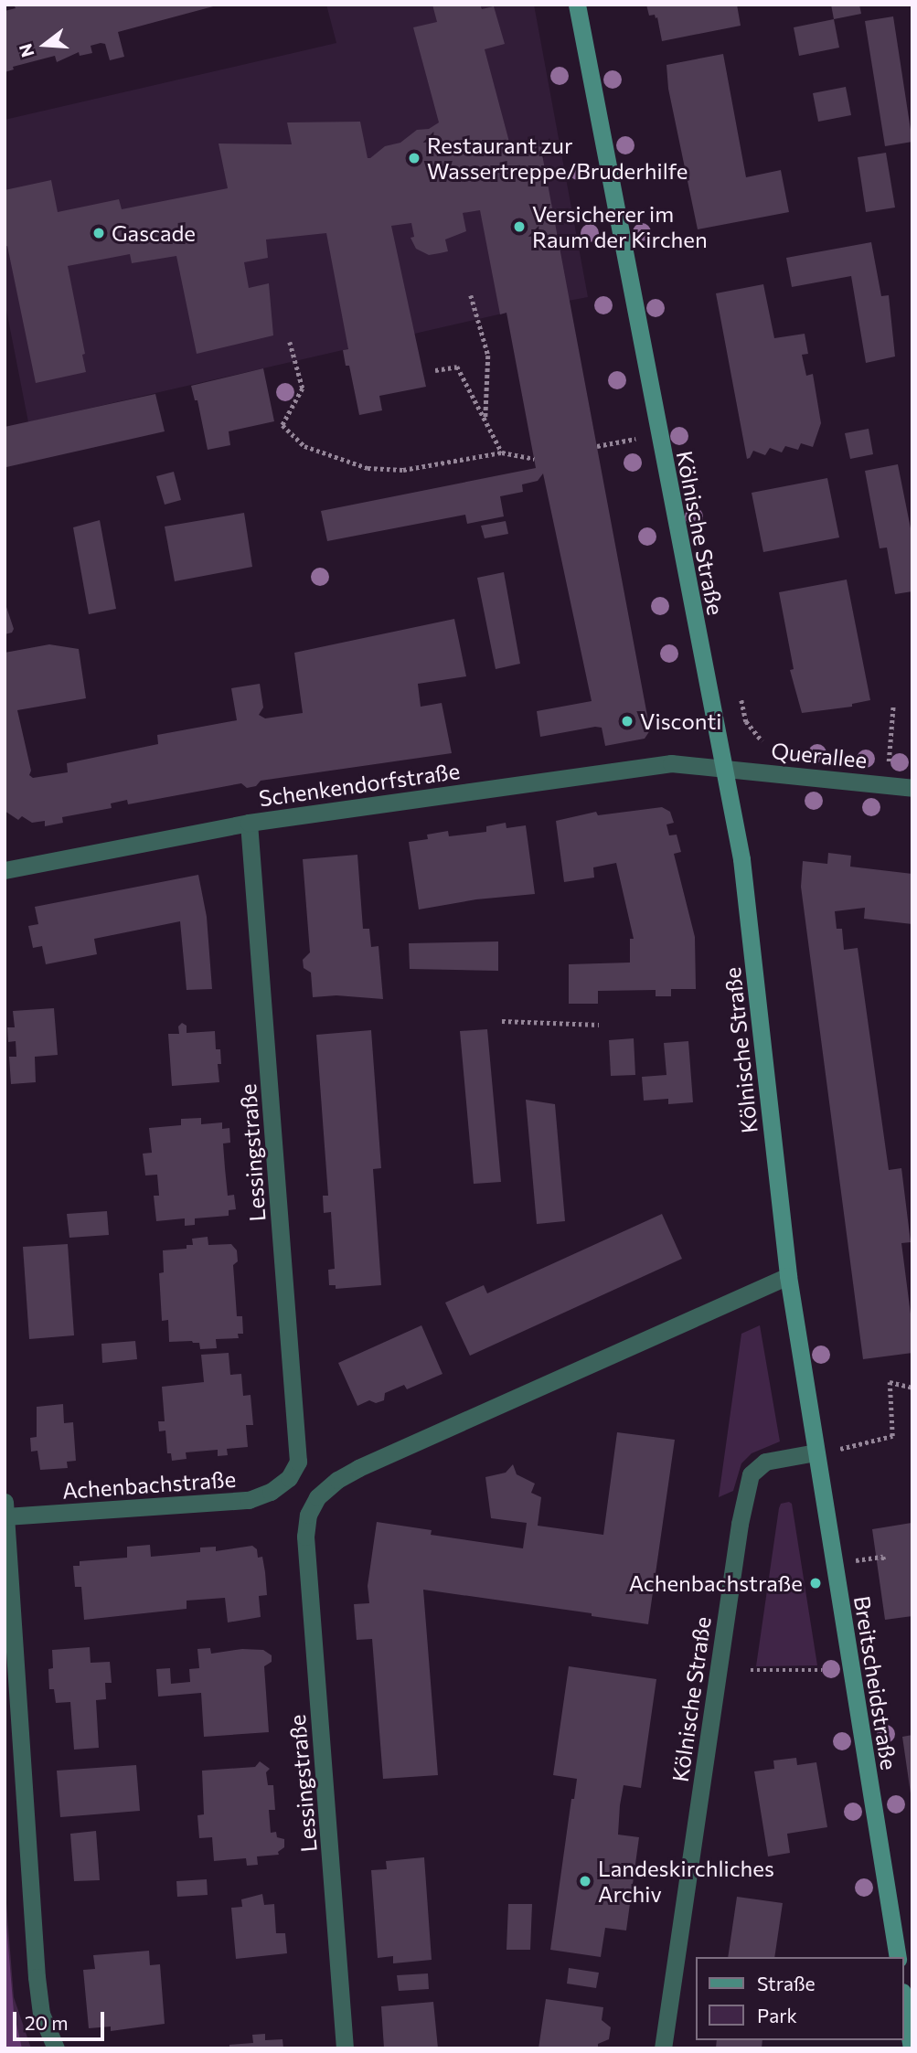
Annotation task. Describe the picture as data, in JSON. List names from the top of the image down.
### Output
{
  "streets": {
    "main road": ["Kölnische Straße", "Breitscheidstraße"],
    "street": [
      "Querallee",
      "Schenkendorfstraße",
      "Lessingstraße",
      "Achenbachstraße"
    ]
  },
  "crossings": [
    ["Kölnische Straße", "Querallee"],
    ["Kölnische Straße", "Schenkendorfstraße"],
    ["Kölnische Straße", "Lessingstraße"],
    ["Kölnische Straße", "Breitscheidstraße"],
    ["Querallee", "Schenkendorfstraße"],
    ["Schenkendorfstraße", "Lessingstraße"],
    ["Lessingstraße", "Achenbachstraße"]
  ],
  "places": [
    "Restaurant zur Wassertreppe/Bruderhilfe",
    "Versicherer im Raum der Kirchen",
    "Gascade",
    "Visconti",
    "Achenbachstraße",
    "Landeskirchliches Archiv"
  ],
  "legend": ["Straße", "Park"],
  "scale_bar": "20 m",
  "north": "left"
}
